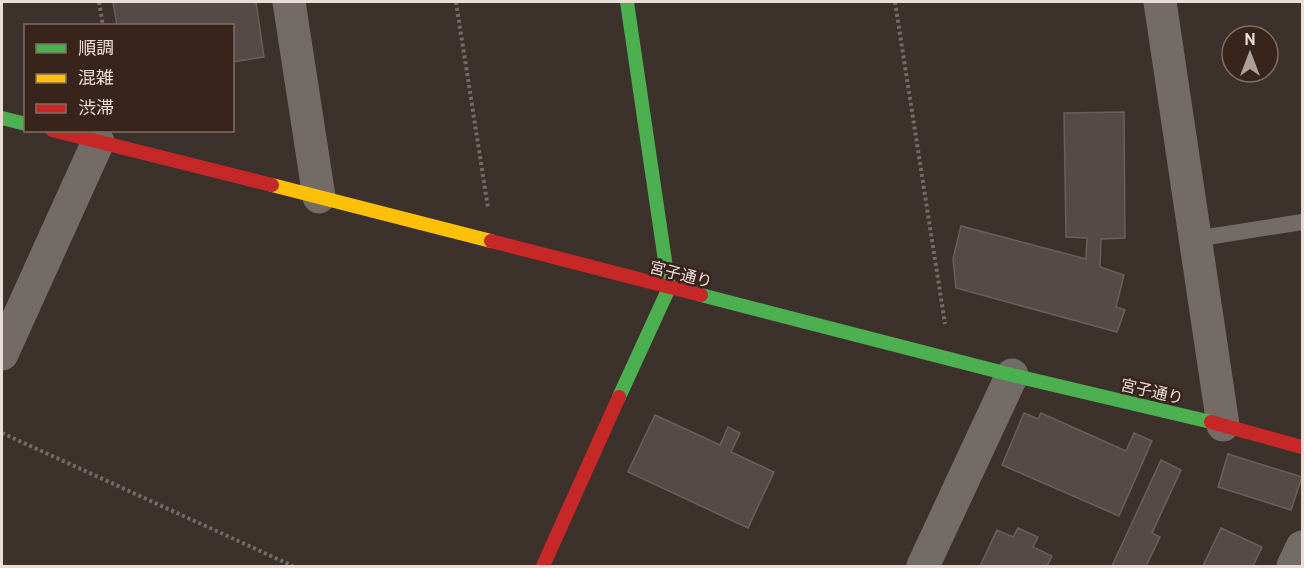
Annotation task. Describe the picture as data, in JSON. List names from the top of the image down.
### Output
{
  "streets": {
    "street": ["宮子通り"]
  },
  "legend": ["順調", "混雑", "渋滞"],
  "north": "top"
}
